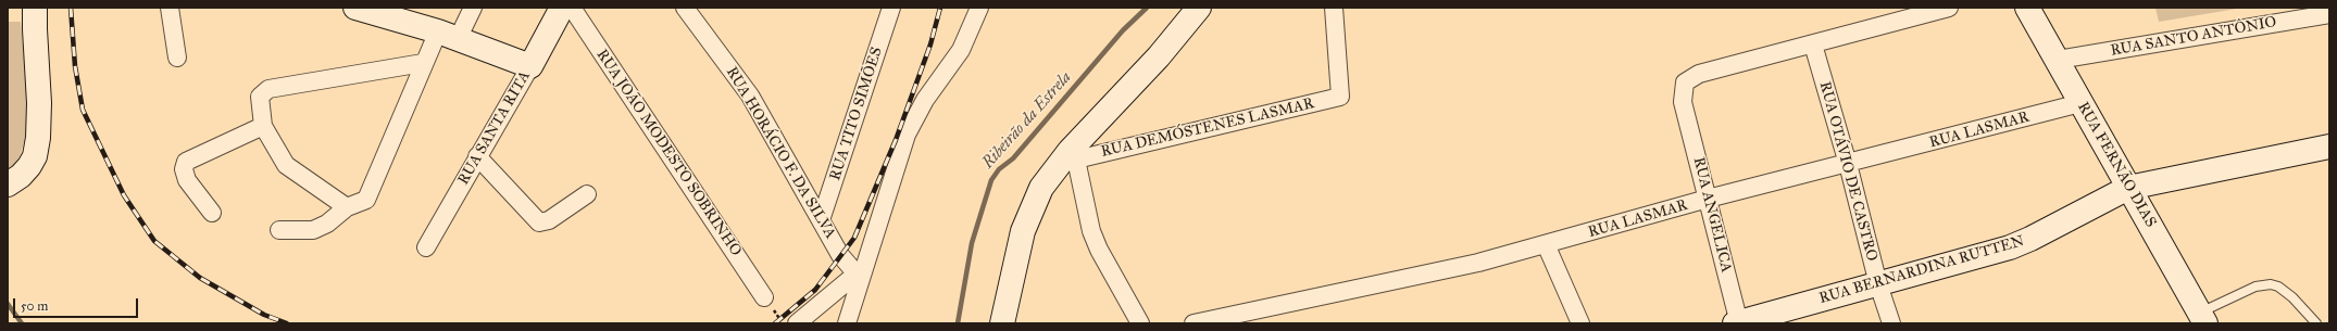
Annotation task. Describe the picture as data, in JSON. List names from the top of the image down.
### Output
{
  "streets": {
    "street": [
      "RUA SANTO ANTÔNIO",
      "RUA TITO SIMÕES",
      "RUA SANTA RITA",
      "RUA DEMÓSTENES LASMAR",
      "RUA LASMAR",
      "RUA JOÃO MODESTO SOBRINHO",
      "RUA HORÁCIO F. DA SILVA",
      "RUA FERNÃO DIAS",
      "RUA OTÁVIO DE CASTRO",
      "RUA ANGELICA",
      "RUA BERNARDINA RUTTEN"
    ]
  },
  "crossings": [
    ["RUA SANTO ANTÔNIO", "RUA FERNÃO DIAS"],
    ["RUA TITO SIMÕES", "RUA HORÁCIO F. DA SILVA"],
    ["RUA LASMAR", "RUA FERNÃO DIAS"],
    ["RUA LASMAR", "RUA OTÁVIO DE CASTRO"],
    ["RUA LASMAR", "RUA ANGELICA"],
    ["RUA FERNÃO DIAS", "RUA BERNARDINA RUTTEN"],
    ["RUA OTÁVIO DE CASTRO", "RUA ANGELICA"],
    ["RUA OTÁVIO DE CASTRO", "RUA BERNARDINA RUTTEN"],
    ["RUA ANGELICA", "RUA BERNARDINA RUTTEN"]
  ],
  "water": ["Ribeirão da Estrela"],
  "scale_bar": "50 m"
}
